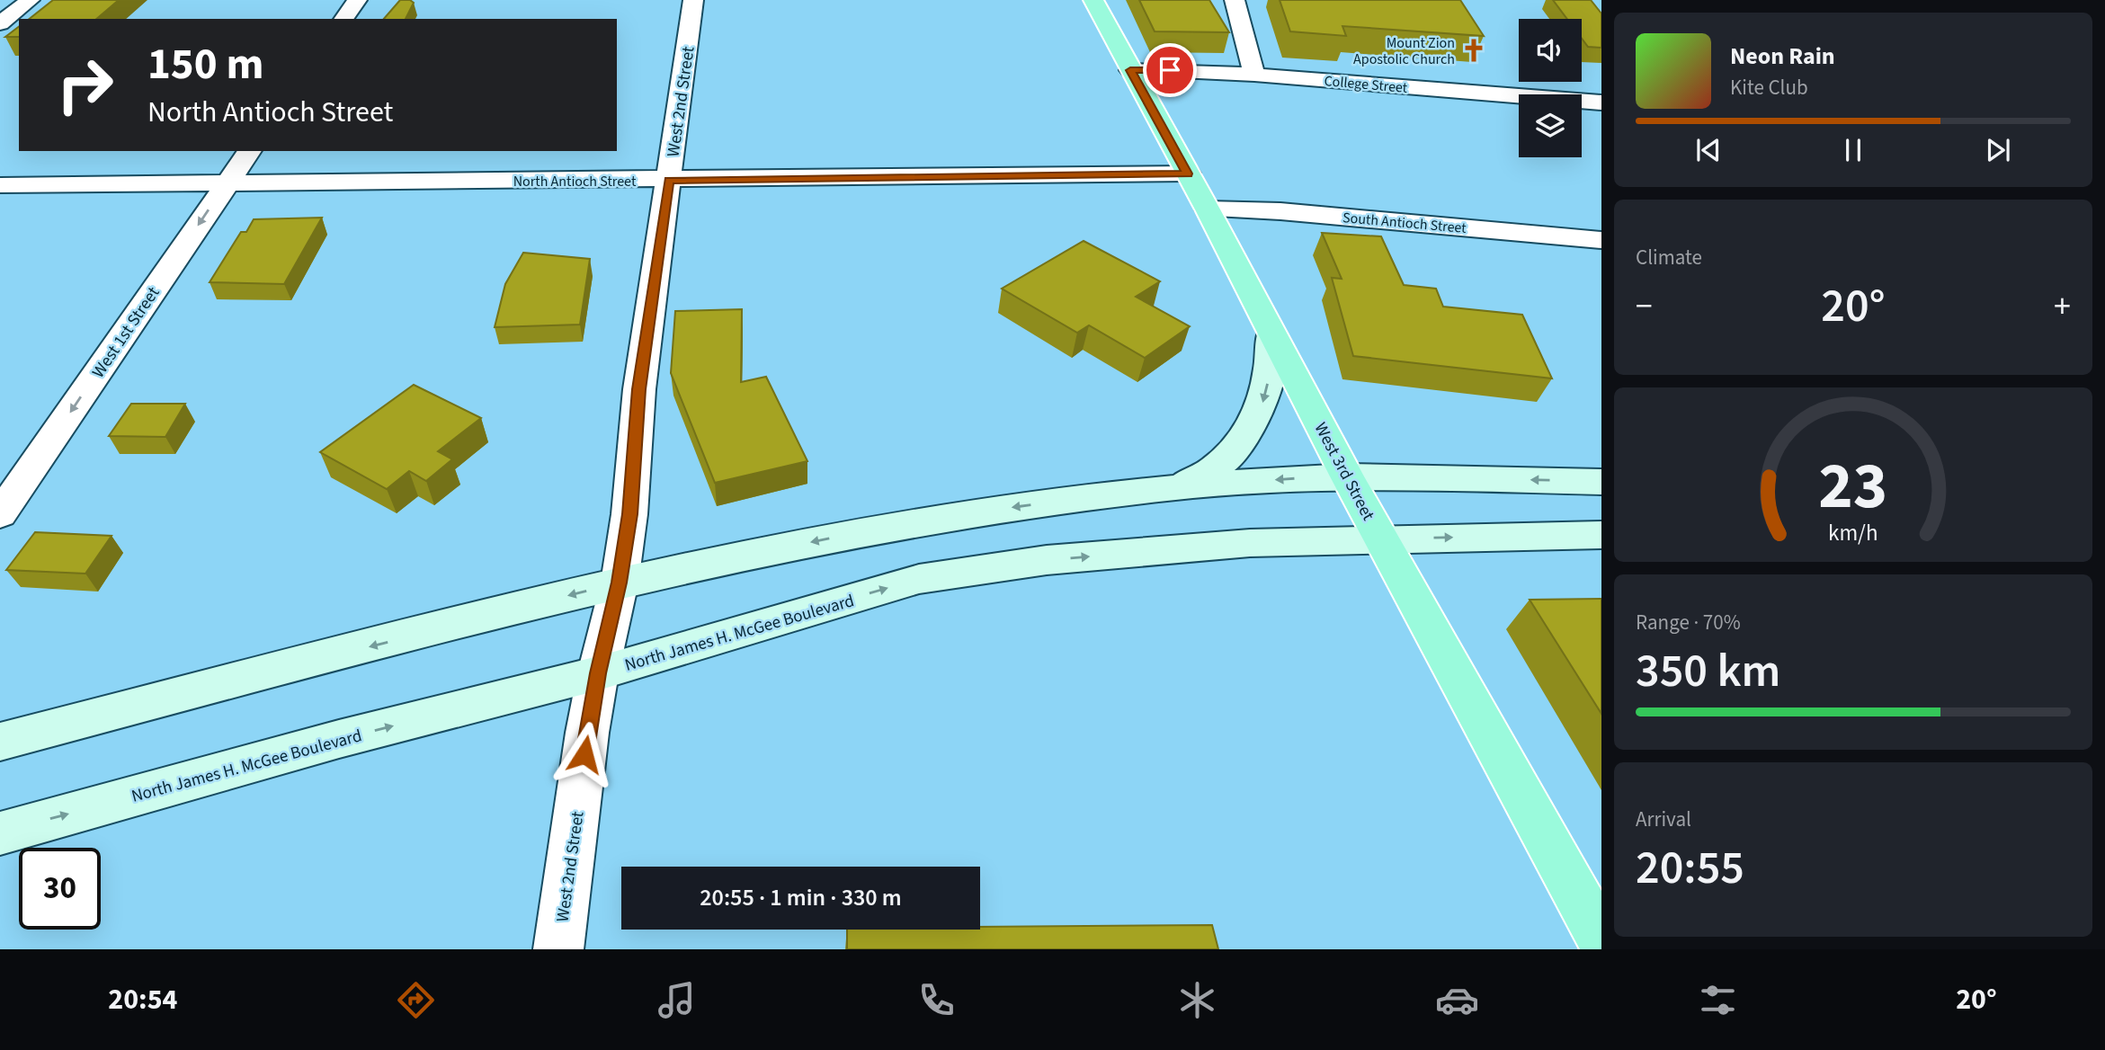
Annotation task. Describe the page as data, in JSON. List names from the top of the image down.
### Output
{
  "streets": {
    "main road": ["West 3rd Street", "North James H. McGee Boulevard"],
    "street": [
      "College Street",
      "West 2nd Street",
      "North Antioch Street",
      "South Antioch Street",
      "West 1st Street"
    ]
  },
  "crossings": [
    ["College Street", "West 3rd Street"],
    ["West 2nd Street", "North Antioch Street"],
    ["West 2nd Street", "North James H. McGee Boulevard"],
    ["North Antioch Street", "West 1st Street"],
    ["North Antioch Street", "West 3rd Street"],
    ["South Antioch Street", "West 3rd Street"],
    ["West 3rd Street", "North James H. McGee Boulevard"]
  ],
  "one_way": ["West 1st Street"],
  "places": {
    "church": ["Mount Zion Apostolic Church"]
  },
  "page": {
    "turn": ["150 m", "North Antioch Street"],
    "song": ["Neon Rain", "Kite Club"],
    "tile": [
      "Climate",
      ["Range · 70%", "350 km"],
      ["Arrival", "20:55"]
    ],
    "heat": ["−", "20°", "+"],
    "limit": "30",
    "trip": "20:55 · 1 min · 330 m",
    "tabs": ["20:54", "20°"],
    "gauge": ["23", "km/h"]
  }
}
